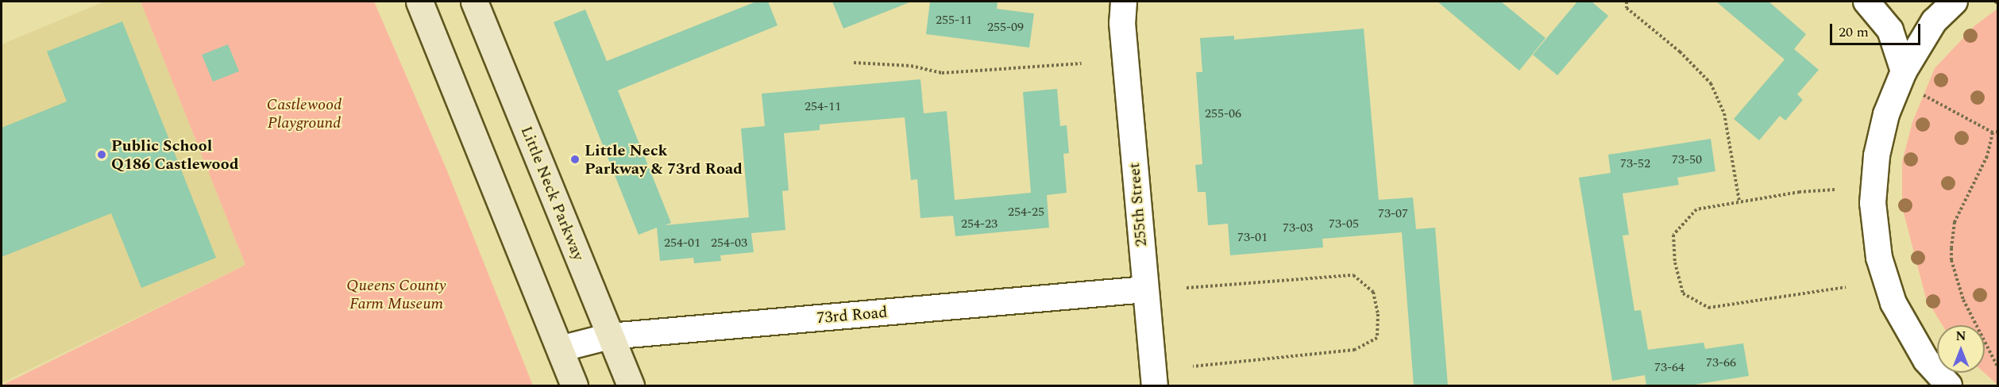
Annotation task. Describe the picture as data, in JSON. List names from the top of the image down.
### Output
{
  "streets": {
    "main road": ["Little Neck Parkway"],
    "street": ["255th Street", "73rd Road"]
  },
  "crossings": [
    ["Little Neck Parkway", "73rd Road"],
    ["255th Street", "73rd Road"]
  ],
  "parks": ["Castlewood Playground", "Queens County Farm Museum"],
  "places": ["Public School Q186 Castlewood", "Little Neck Parkway & 73rd Road"],
  "house_numbers": [
    "255-11",
    "255-09",
    "254-11",
    "255-06",
    "73-50",
    "73-52",
    "254-25",
    "73-07",
    "254-23",
    "73-05",
    "73-03",
    "73-01",
    "254-01",
    "254-03",
    "73-66",
    "73-64"
  ],
  "scale_bar": "20 m",
  "north": "top"
}
